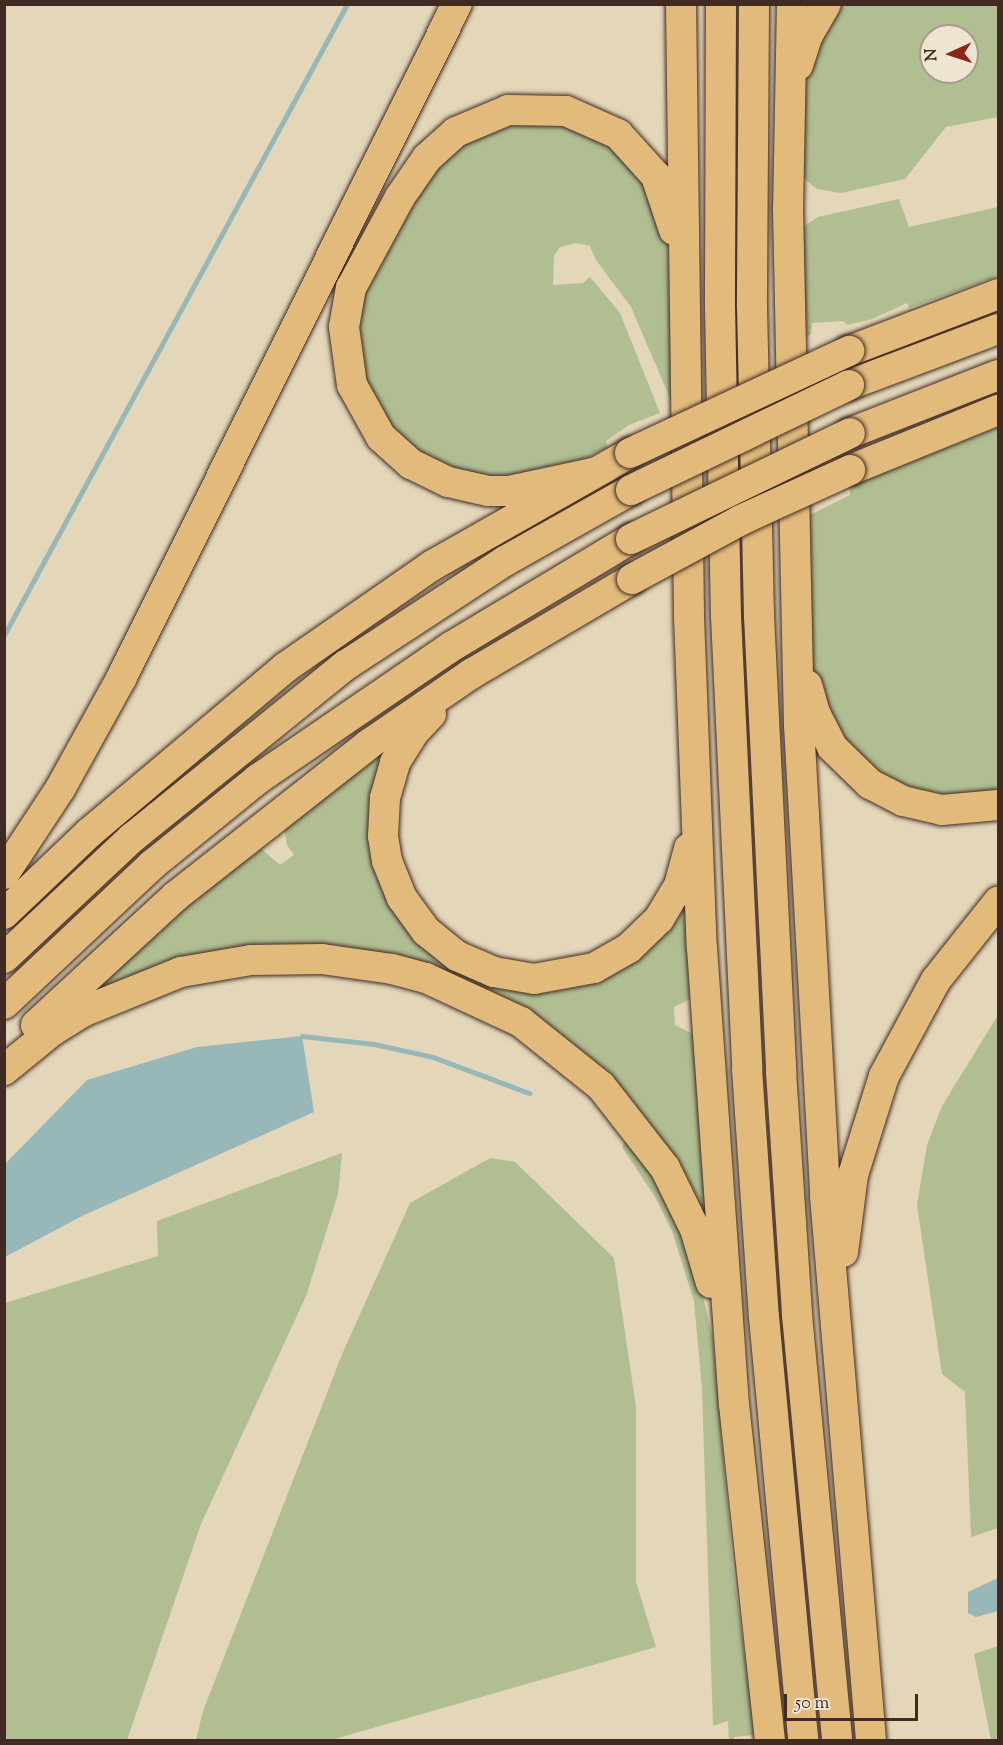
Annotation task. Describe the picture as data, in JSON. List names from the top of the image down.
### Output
{
  "scale_bar": "50 m",
  "north": "left"
}
